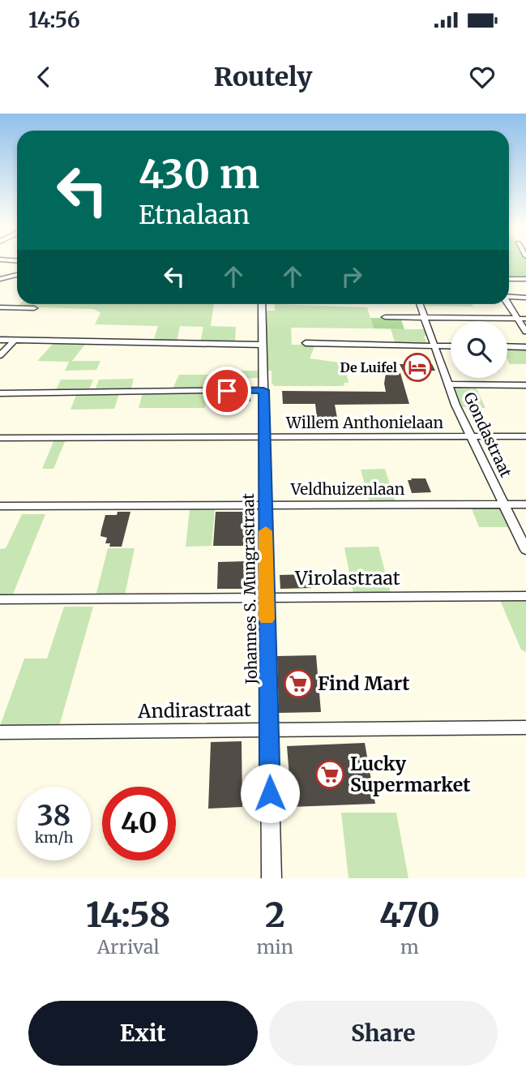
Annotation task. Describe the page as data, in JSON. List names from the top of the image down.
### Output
{
  "streets": {
    "street": [
      "Willem Anthonielaan",
      "Gondastraat",
      "Veldhuizenlaan",
      "Virolastraat",
      "Johannes S. Mungrastraat",
      "Andirastraat"
    ]
  },
  "crossings": [
    ["Willem Anthonielaan", "Gondastraat"],
    ["Willem Anthonielaan", "Johannes S. Mungrastraat"],
    ["Gondastraat", "Veldhuizenlaan"],
    ["Veldhuizenlaan", "Johannes S. Mungrastraat"],
    ["Virolastraat", "Johannes S. Mungrastraat"],
    ["Johannes S. Mungrastraat", "Andirastraat"]
  ],
  "places": {
    "hotel": ["De Luifel"],
    "supermarket": ["Find Mart", "Lucky Supermarket"]
  },
  "page": {
    "status": "14:56",
    "header": "Routely",
    "turn": ["430 m", "Etnalaan"],
    "speed": "38 km/h",
    "limit": "40",
    "eta": [
      "14:58",
      "Arrival",
      "2",
      "min",
      "470",
      "m"
    ],
    "buttons": ["Exit", "Share"]
  }
}
